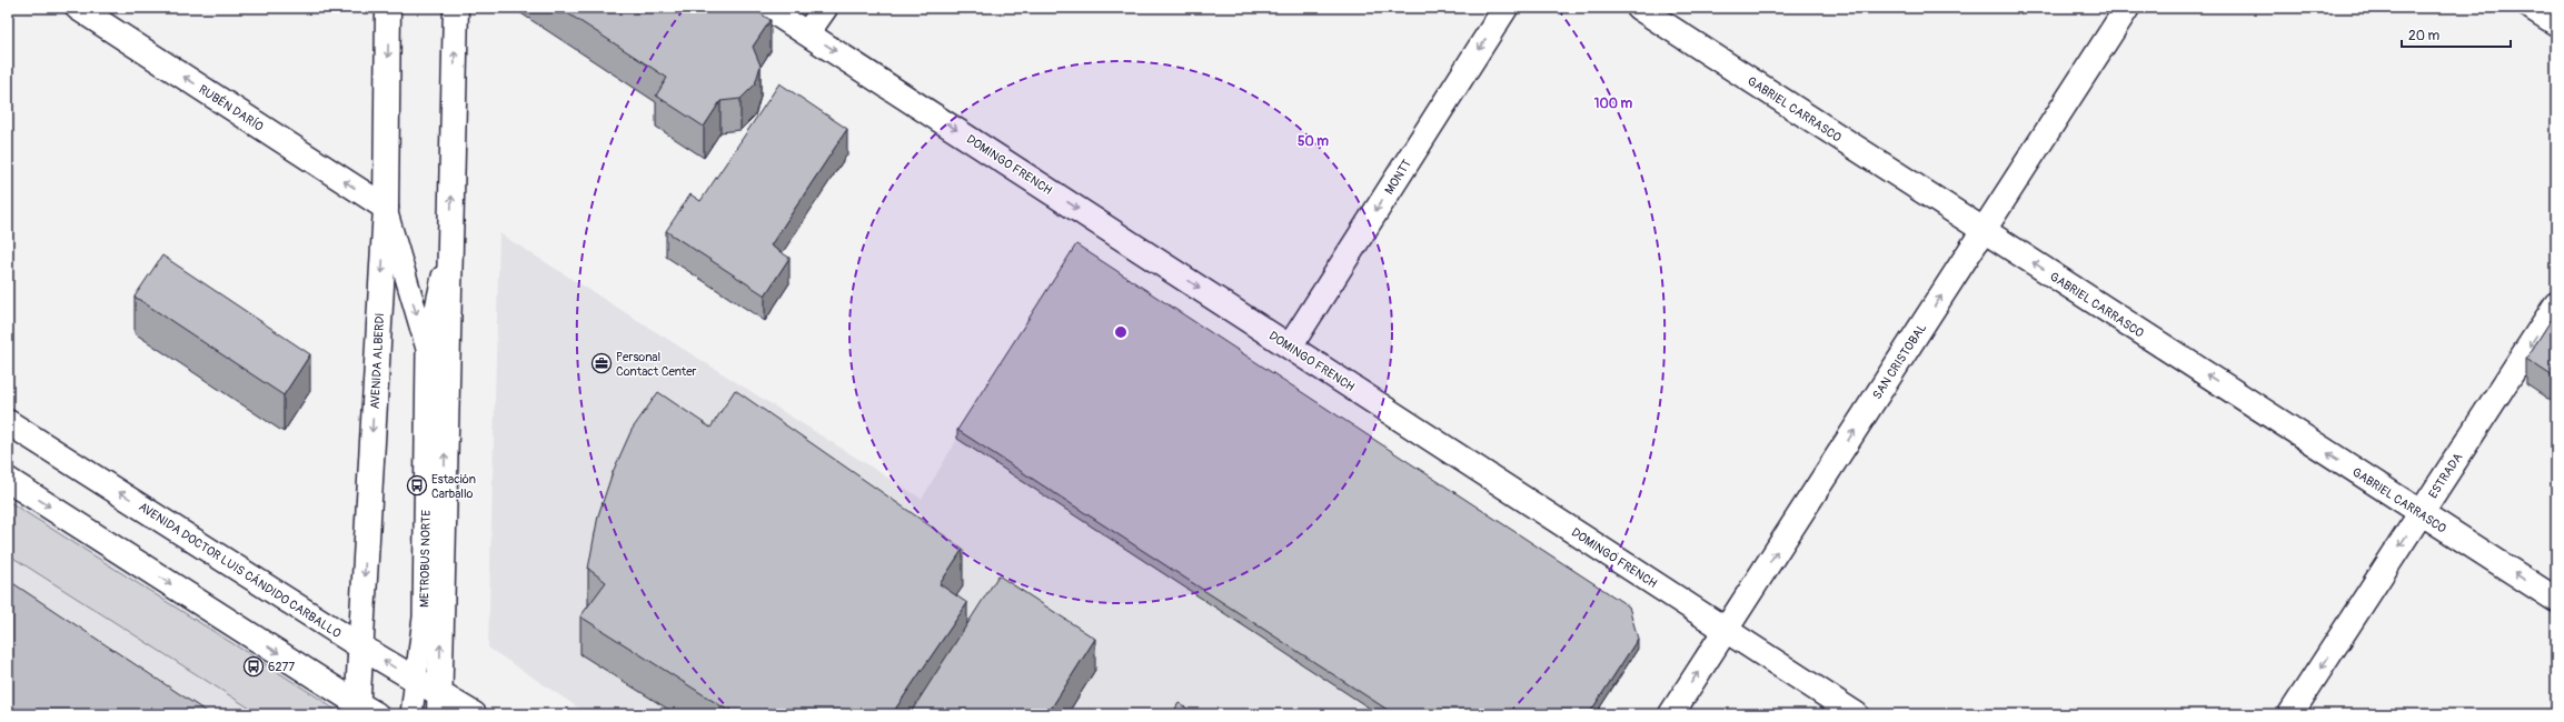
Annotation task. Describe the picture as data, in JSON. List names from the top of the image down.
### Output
{
  "streets": {
    "street": [
      "RUBÉN DARÍO",
      "GABRIEL CARRASCO",
      "DOMINGO FRENCH",
      "MONTT",
      "AVENIDA ALBERDI",
      "SAN CRISTOBAL",
      "ESTRADA",
      "AVENIDA DOCTOR LUIS CÁNDIDO CARBALLO"
    ],
    "lane": ["METROBUS NORTE"]
  },
  "crossings": [
    ["RUBÉN DARÍO", "AVENIDA ALBERDI"],
    ["RUBÉN DARÍO", "METROBUS NORTE"],
    ["GABRIEL CARRASCO", "SAN CRISTOBAL"],
    ["GABRIEL CARRASCO", "ESTRADA"],
    ["DOMINGO FRENCH", "MONTT"],
    ["DOMINGO FRENCH", "SAN CRISTOBAL"],
    ["AVENIDA ALBERDI", "METROBUS NORTE"],
    ["AVENIDA ALBERDI", "AVENIDA DOCTOR LUIS CÁNDIDO CARBALLO"],
    ["METROBUS NORTE", "AVENIDA DOCTOR LUIS CÁNDIDO CARBALLO"]
  ],
  "one_way": [
    "RUBÉN DARÍO",
    "GABRIEL CARRASCO",
    "DOMINGO FRENCH",
    "MONTT",
    "SAN CRISTOBAL",
    "ESTRADA"
  ],
  "places": {
    "office": ["Personal Contact Center"],
    "bus stop": ["Estación Carballo", "6277"]
  },
  "scale_bar": "20 m",
  "rings": ["100 m", "50 m"]
}
